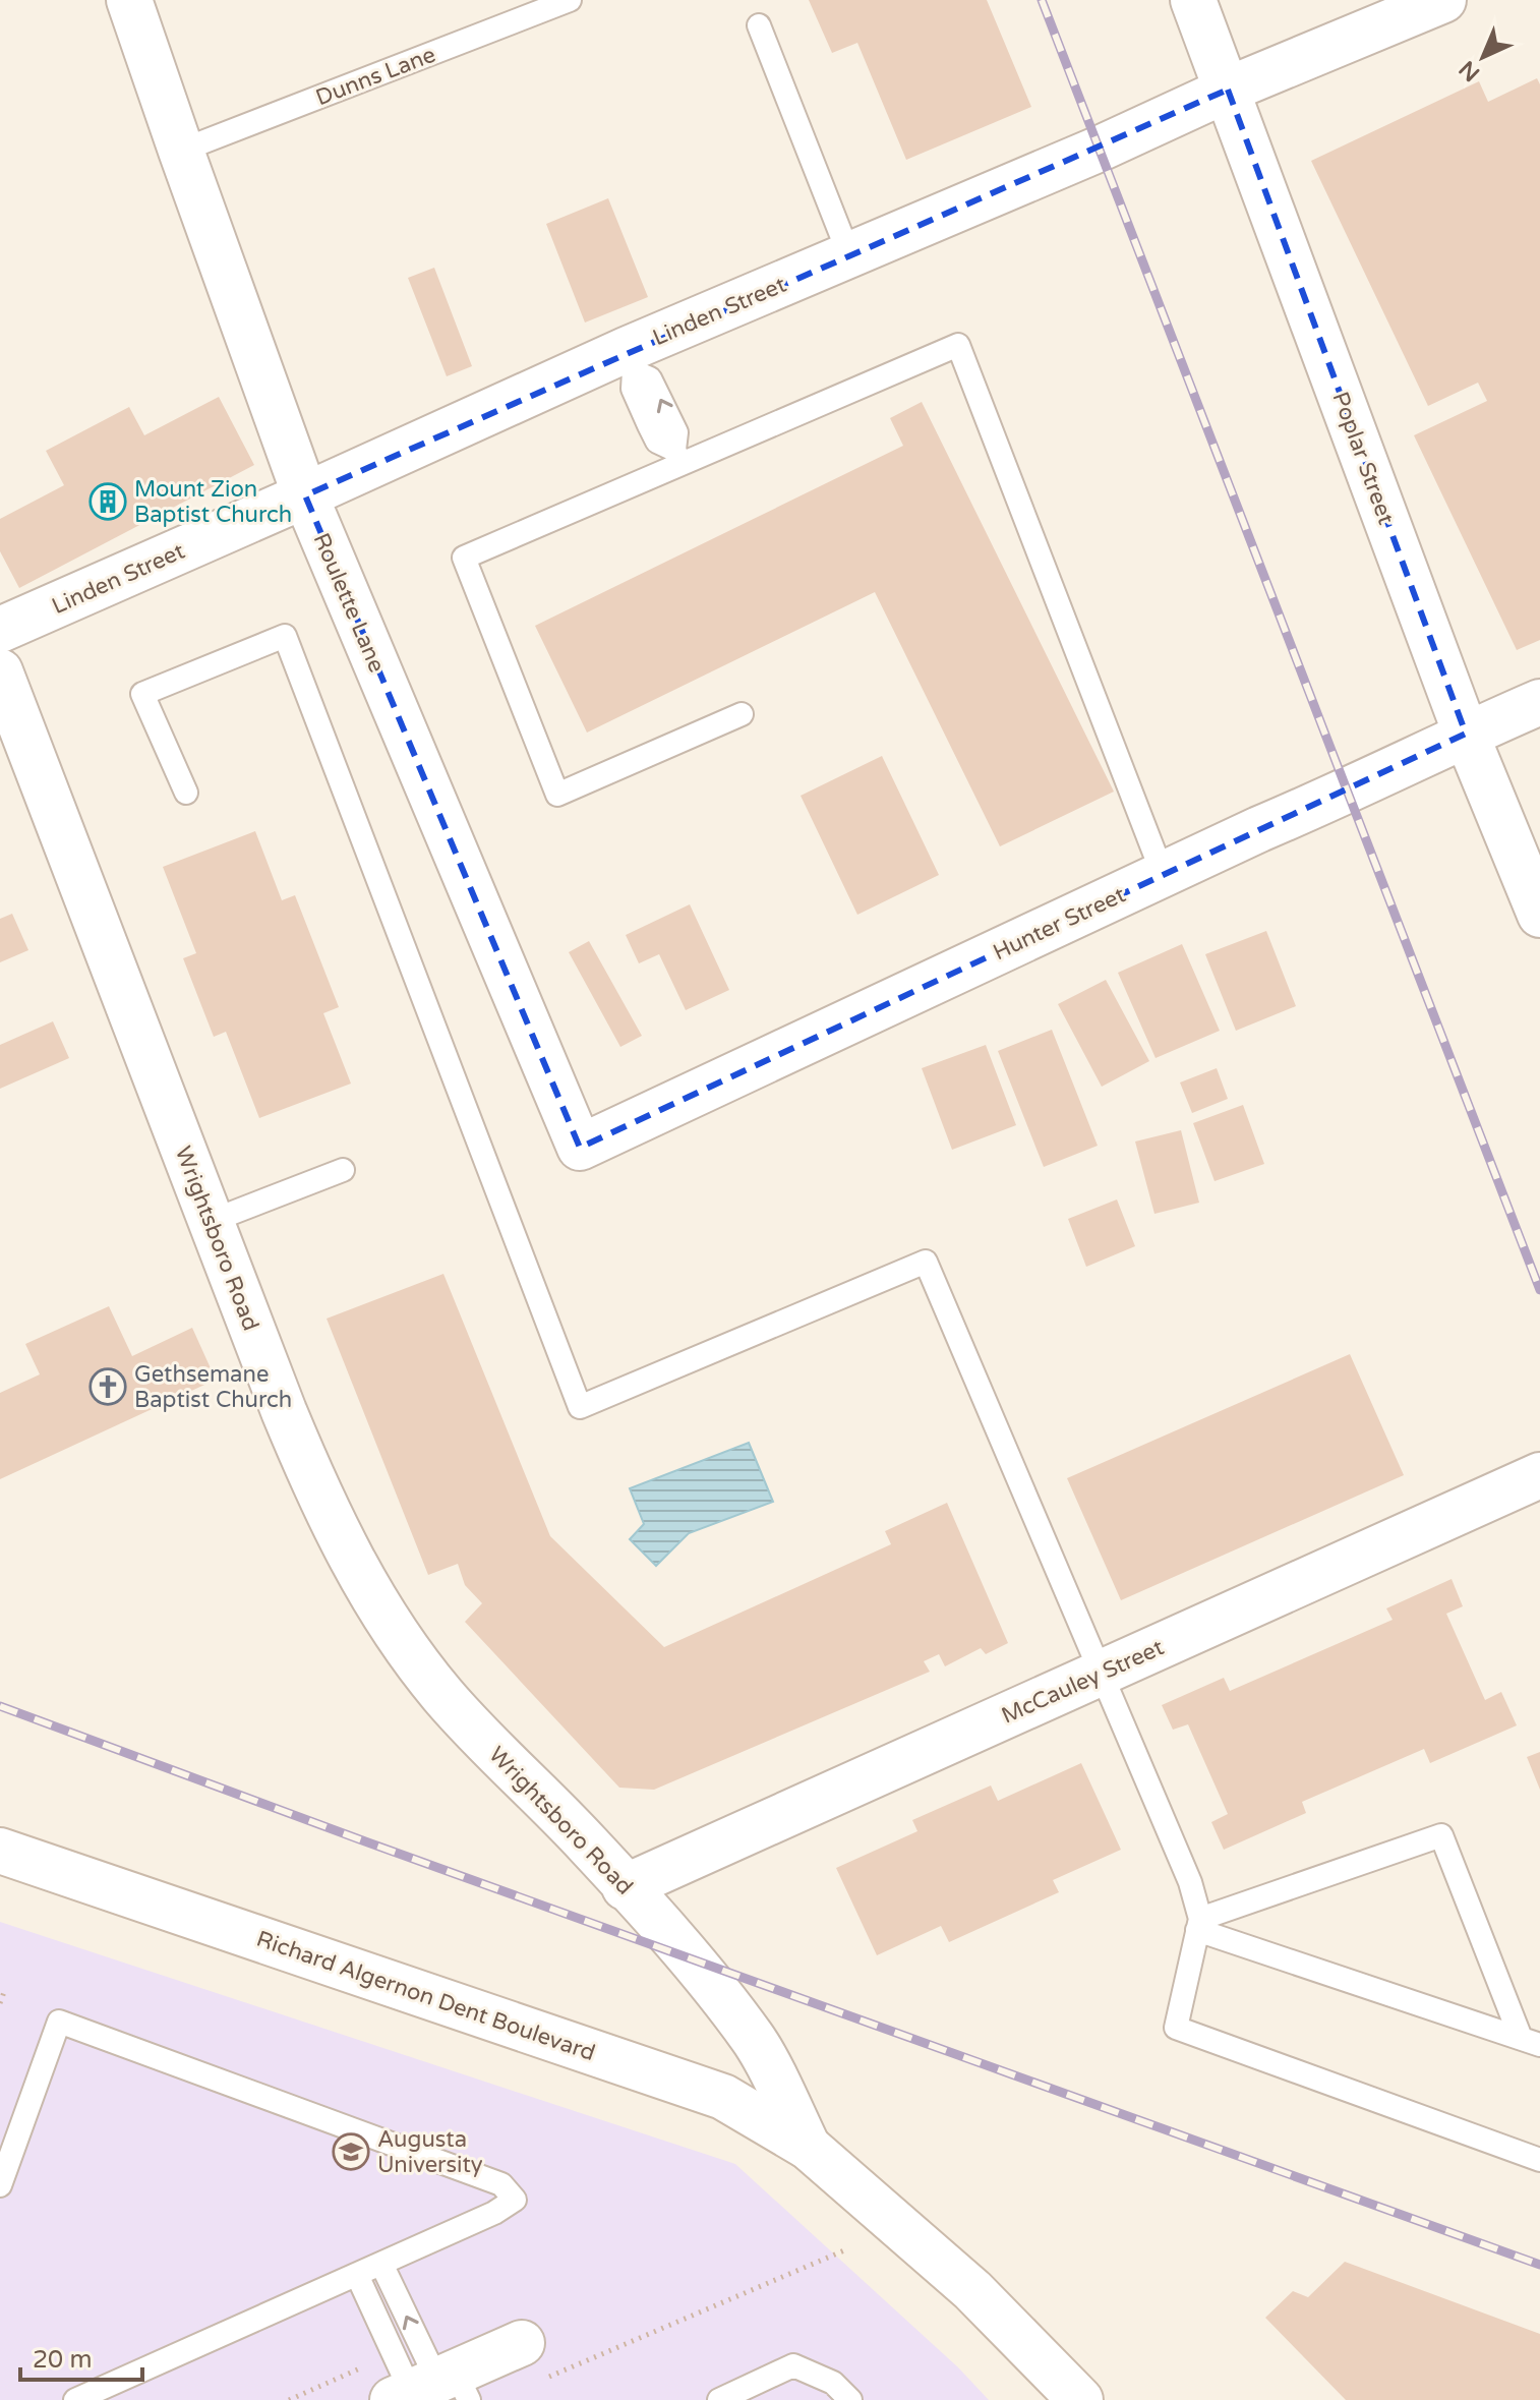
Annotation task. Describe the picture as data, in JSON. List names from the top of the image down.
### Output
{
  "streets": {
    "street": [
      "Linden Street",
      "Poplar Street",
      "Roulette Lane",
      "Hunter Street",
      "Wrightsboro Road",
      "McCauley Street",
      "Richard Algernon Dent Boulevard"
    ],
    "lane": ["Dunns Lane"]
  },
  "crossings": [
    ["Dunns Lane", "Roulette Lane"],
    ["Linden Street", "Poplar Street"],
    ["Linden Street", "Roulette Lane"],
    ["Poplar Street", "Hunter Street"],
    ["Roulette Lane", "Hunter Street"],
    ["Wrightsboro Road", "McCauley Street"],
    ["Wrightsboro Road", "Richard Algernon Dent Boulevard"]
  ],
  "places": {
    "building": ["Mount Zion Baptist Church"],
    "church": ["Gethsemane Baptist Church"],
    "school or university": ["Augusta University"]
  },
  "scale_bar": "20 m",
  "north": "bottom left"
}
